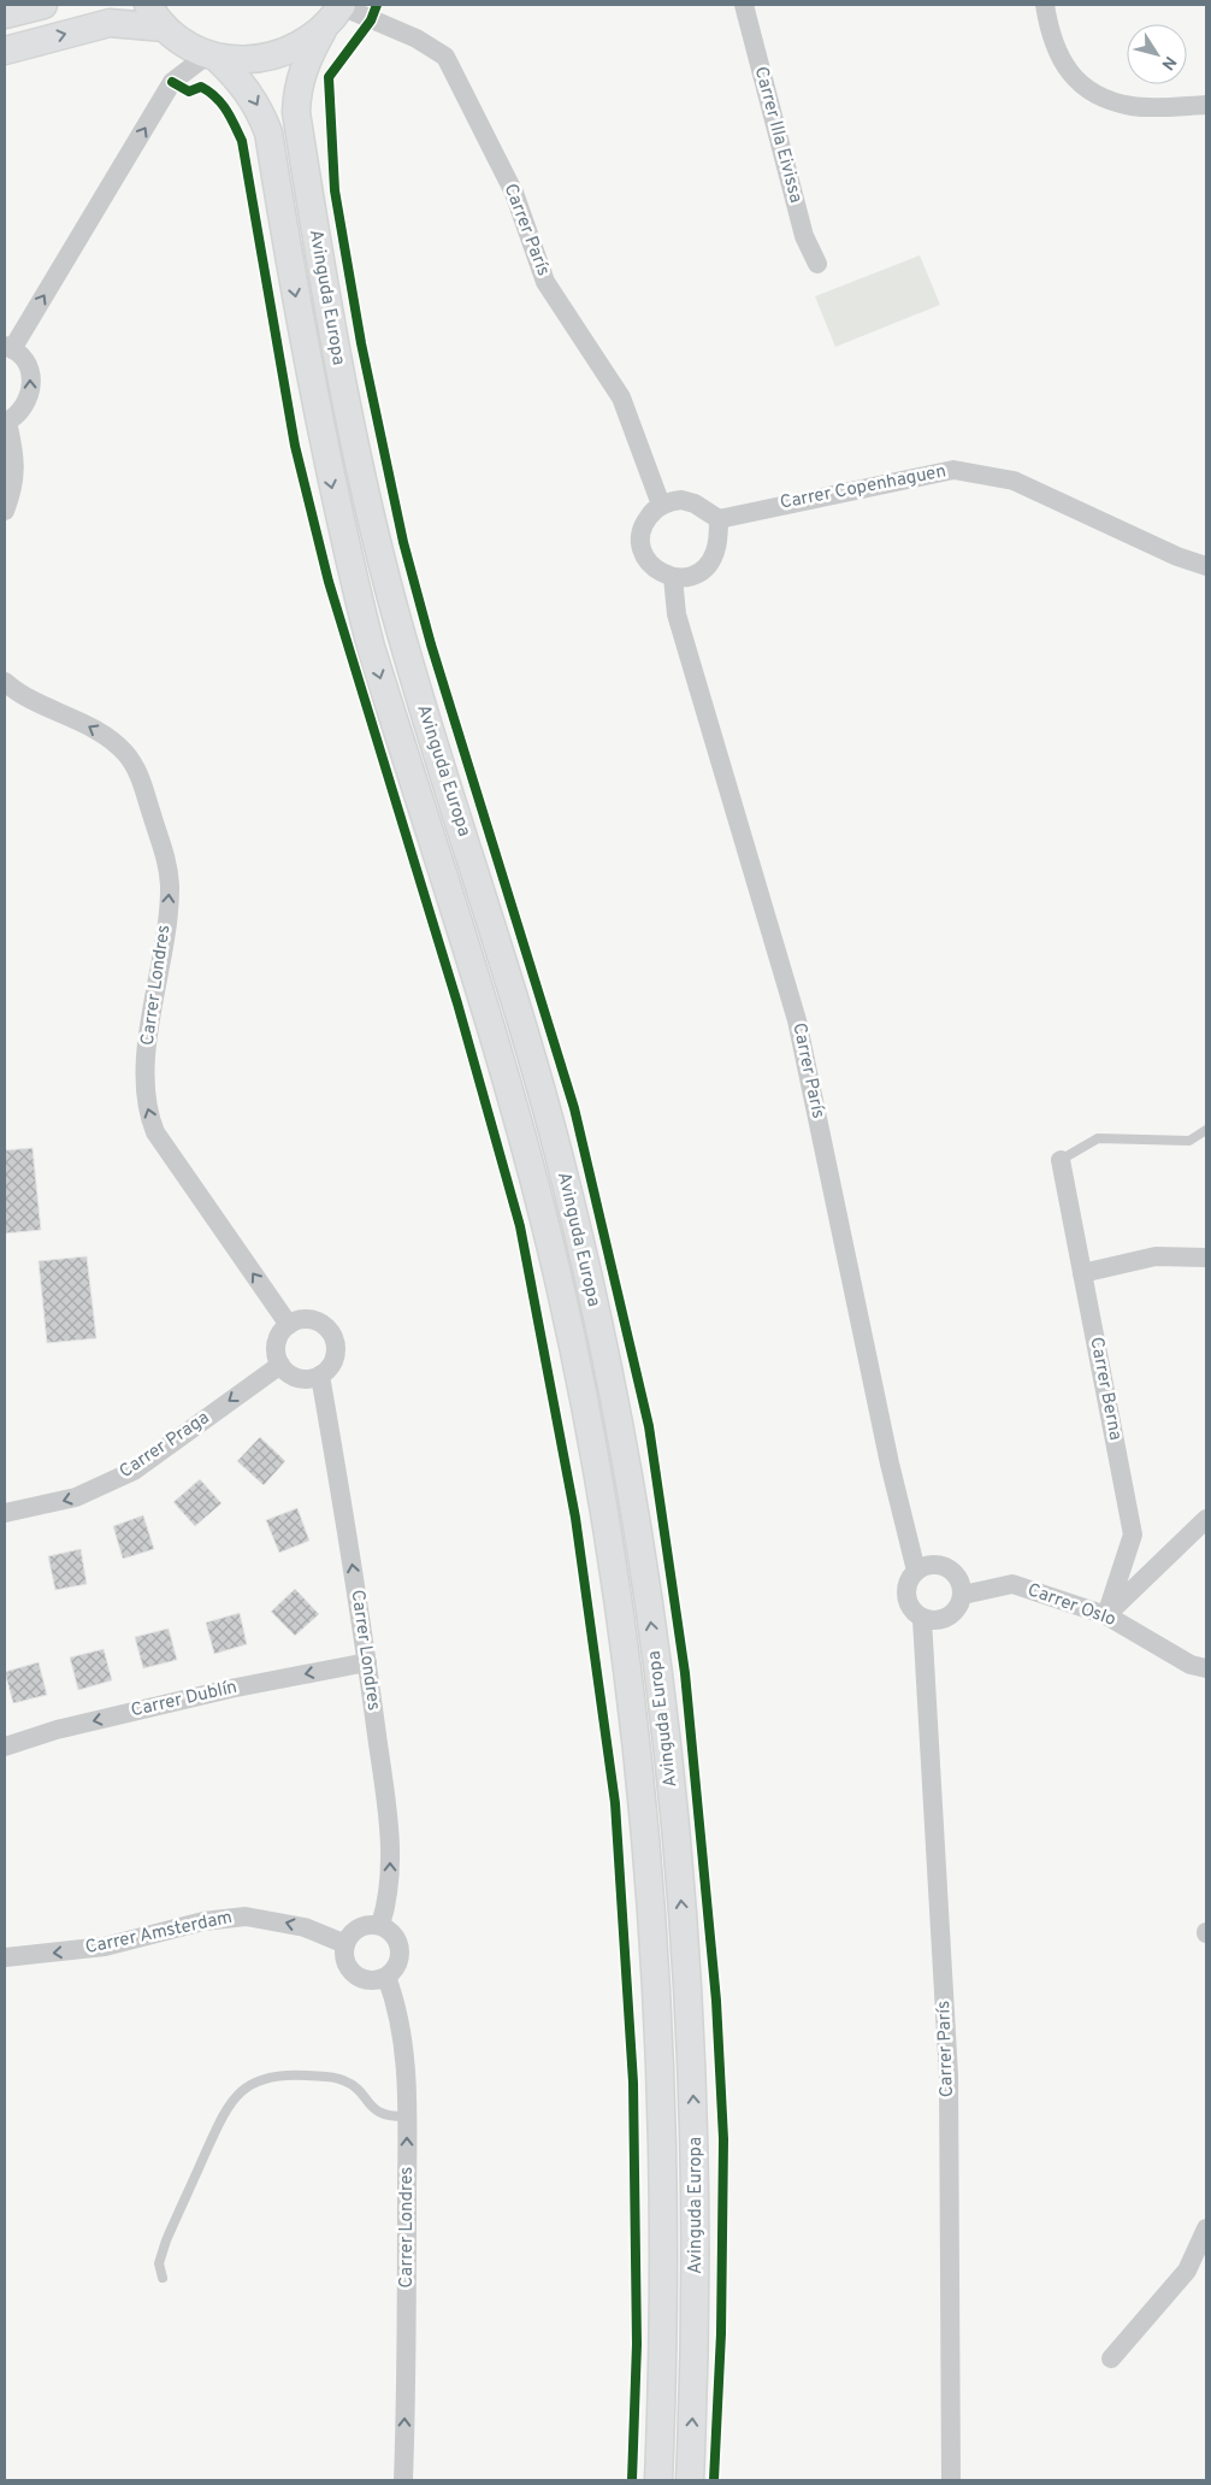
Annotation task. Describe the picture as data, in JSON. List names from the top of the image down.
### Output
{
  "streets": {
    "main road": ["Avinguda Europa"],
    "street": [
      "Carrer Illa Eivissa",
      "Carrer París",
      "Carrer Copenhaguen",
      "Carrer Londres",
      "Carrer Berna",
      "Carrer Praga",
      "Carrer Oslo",
      "Carrer Dublín",
      "Carrer Amsterdam"
    ]
  },
  "crossings": [
    ["Carrer París", "Carrer Copenhaguen"],
    ["Carrer París", "Carrer Oslo"],
    ["Carrer Londres", "Carrer Praga"],
    ["Carrer Londres", "Carrer Dublín"],
    ["Carrer Londres", "Carrer Amsterdam"],
    ["Carrer Berna", "Carrer Oslo"]
  ],
  "one_way": [
    "Carrer Londres",
    "Carrer Praga",
    "Carrer Dublín",
    "Carrer Amsterdam"
  ],
  "north": "bottom right"
}
